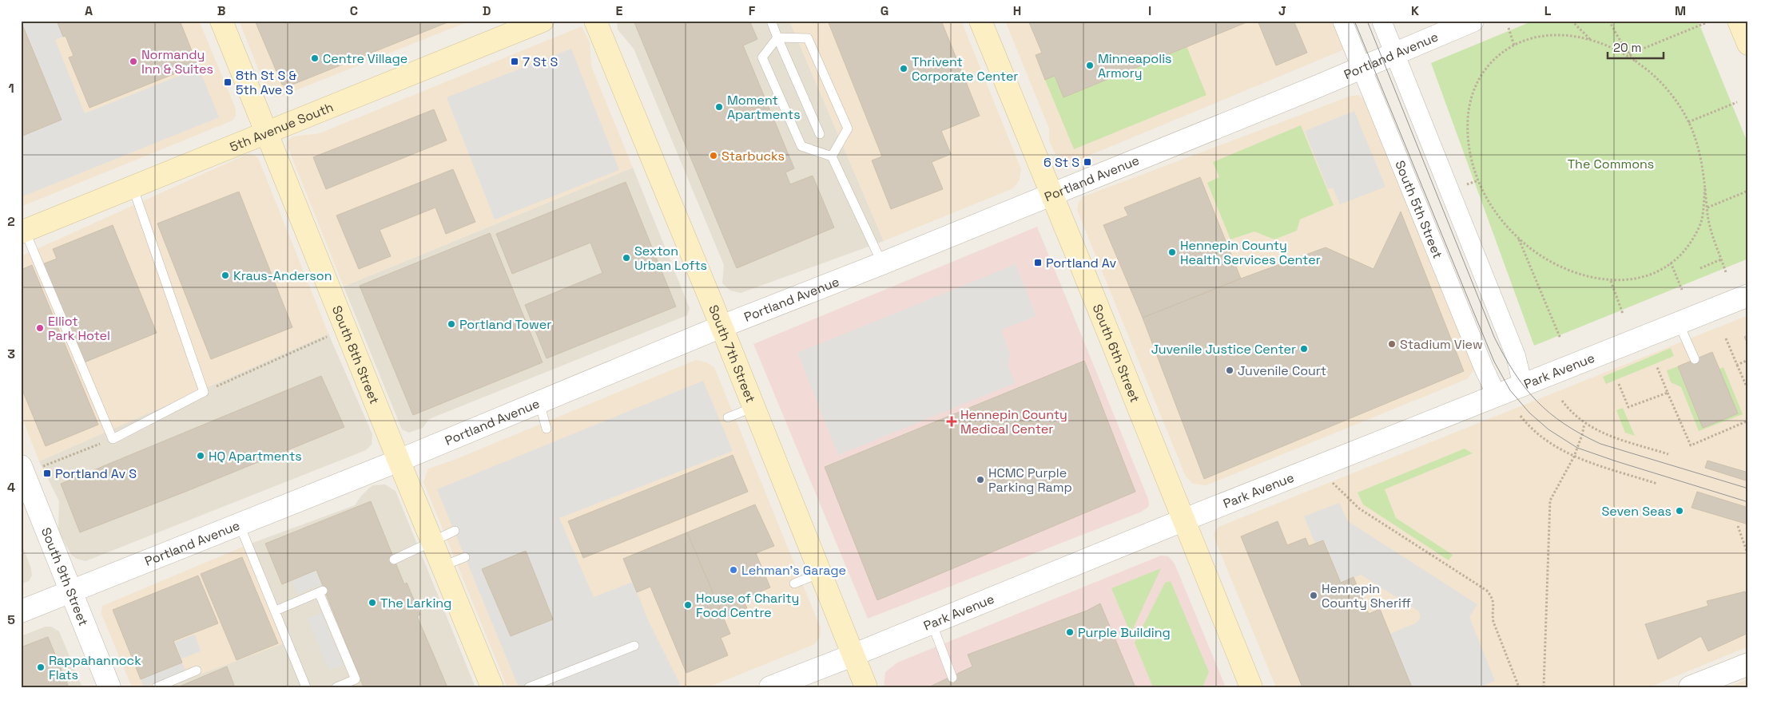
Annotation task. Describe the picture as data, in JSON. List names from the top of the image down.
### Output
{
  "streets": {
    "main road": [
      "5th Avenue South",
      "South 7th Street",
      "South 6th Street",
      "South 8th Street"
    ],
    "street": [
      "Portland Avenue",
      "South 5th Street",
      "Park Avenue",
      "South 9th Street"
    ]
  },
  "crossings": [
    ["Portland Avenue", "South 5th Street"],
    ["Portland Avenue", "South 7th Street"],
    ["Portland Avenue", "South 6th Street"],
    ["Portland Avenue", "South 8th Street"],
    ["Portland Avenue", "South 9th Street"],
    ["5th Avenue South", "South 8th Street"],
    ["South 5th Street", "Park Avenue"],
    ["South 7th Street", "Park Avenue"],
    ["South 6th Street", "Park Avenue"]
  ],
  "parks": ["The Commons"],
  "places": {
    "other": [
      "Centre Village",
      "Normandy Inn & Suites",
      "Minneapolis Armory",
      "Thrivent Corporate Center",
      "Moment Apartments",
      "Starbucks",
      "Hennepin County Health Services Center",
      "Sexton Urban Lofts",
      "Kraus-Anderson",
      "Portland Tower",
      "Elliot Park Hotel",
      "Stadium View",
      "Juvenile Justice Center",
      "Juvenile Court",
      "HQ Apartments",
      "HCMC Purple Parking Ramp",
      "Seven Seas",
      "Lehman's Garage",
      "Hennepin County Sheriff",
      "The Larking",
      "House of Charity Food Centre",
      "Purple Building",
      "Rappahannock Flats"
    ],
    "transit": [
      "7 St S",
      "8th St S & 5th Ave S",
      "6 St S",
      "Portland Av",
      "Portland Av S"
    ],
    "health": ["Hennepin County Medical Center"]
  },
  "scale_bar": "20 m",
  "grid": {
    "columns": [
      "A",
      "B",
      "C",
      "D",
      "E",
      "F",
      "G",
      "H",
      "I",
      "J",
      "K",
      "L",
      "M"
    ],
    "rows": [
      "1",
      "2",
      "3",
      "4",
      "5"
    ]
  }
}
